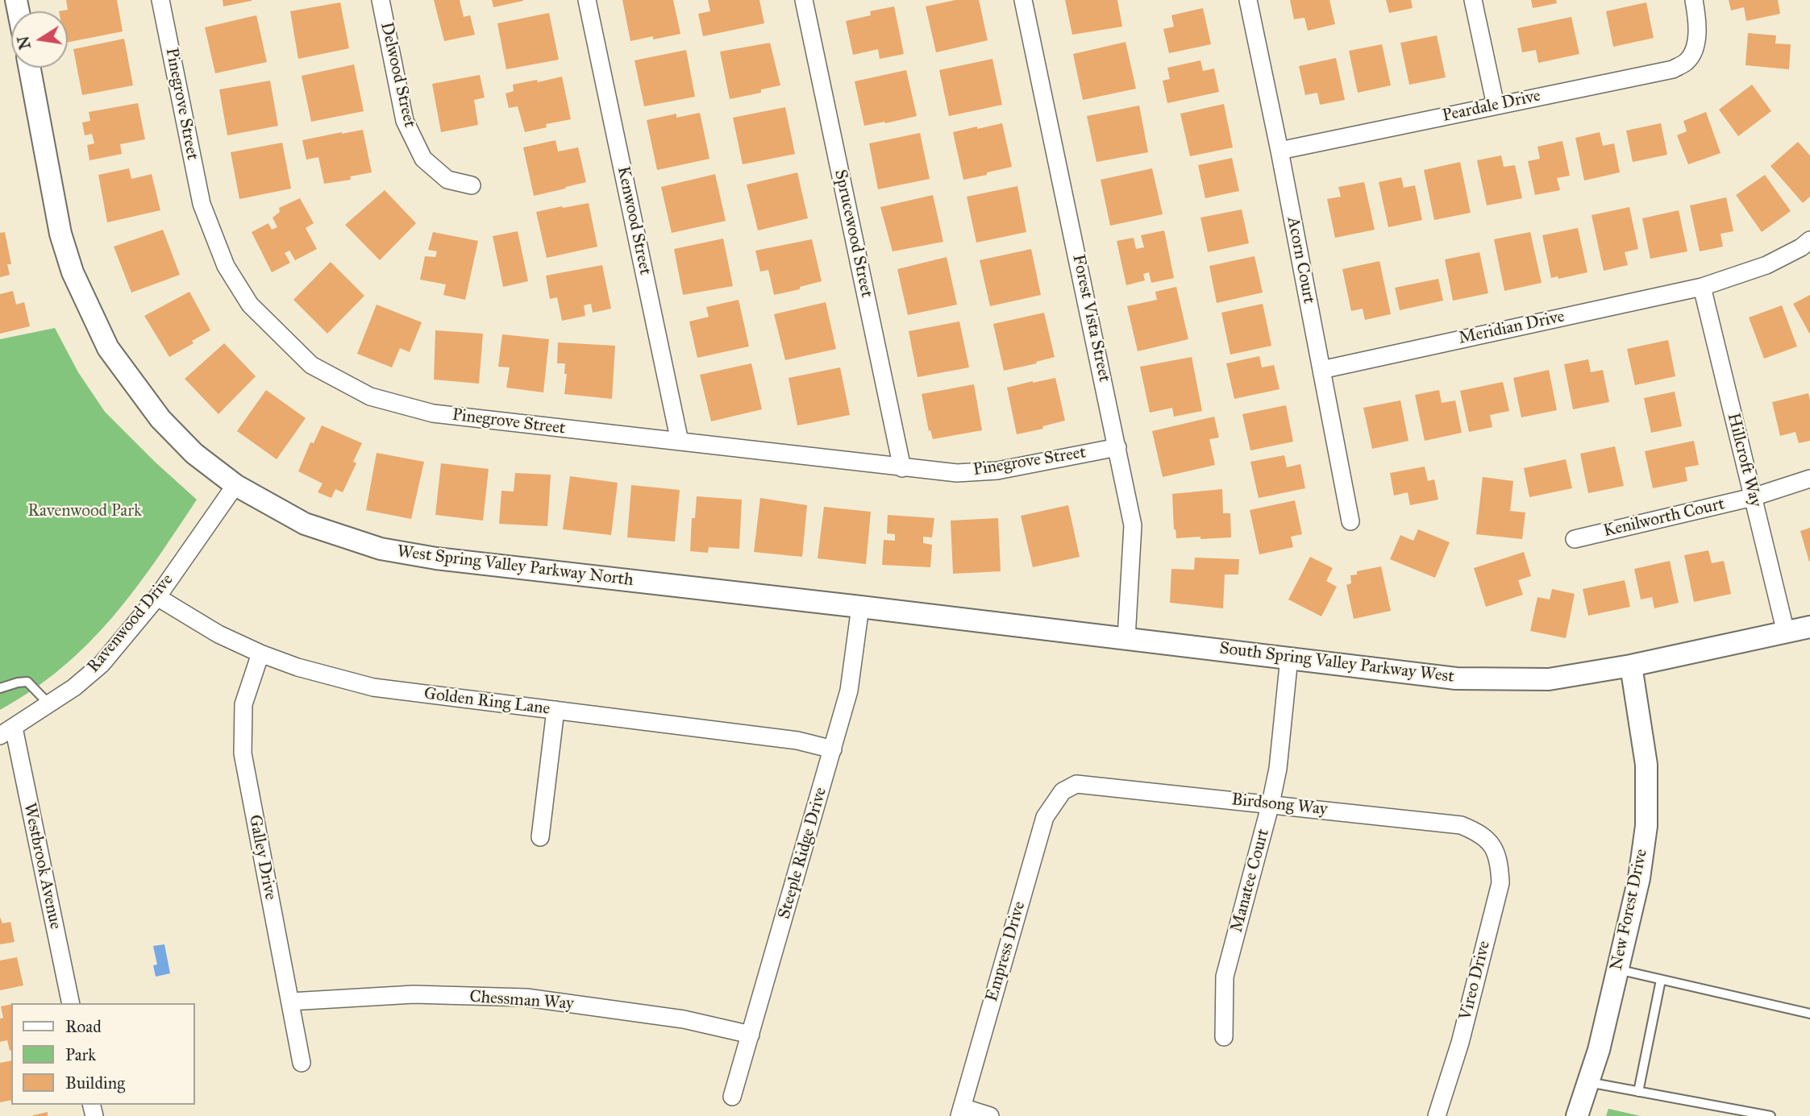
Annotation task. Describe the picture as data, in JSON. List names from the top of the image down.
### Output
{
  "streets": {
    "street": [
      "Delwood Street",
      "Pinegrove Street",
      "Peardale Drive",
      "Kenwood Street",
      "Sprucewood Street",
      "Acorn Court",
      "Forest Vista Street",
      "Meridian Drive",
      "Hillcroft Way",
      "Kenilworth Court",
      "West Spring Valley Parkway North",
      "Ravenwood Drive",
      "South Spring Valley Parkway West",
      "Golden Ring Lane",
      "Birdsong Way",
      "Steeple Ridge Drive",
      "Galley Drive",
      "Westbrook Avenue",
      "Manatee Court",
      "New Forest Drive",
      "Empress Drive",
      "Vireo Drive",
      "Chessman Way"
    ]
  },
  "crossings": [
    ["Pinegrove Street", "Kenwood Street"],
    ["Pinegrove Street", "Sprucewood Street"],
    ["Pinegrove Street", "Forest Vista Street"],
    ["Peardale Drive", "Acorn Court"],
    ["Acorn Court", "Meridian Drive"],
    ["Forest Vista Street", "South Spring Valley Parkway West"],
    ["Meridian Drive", "Hillcroft Way"],
    ["Hillcroft Way", "Kenilworth Court"],
    ["Hillcroft Way", "South Spring Valley Parkway West"],
    ["West Spring Valley Parkway North", "Ravenwood Drive"],
    ["West Spring Valley Parkway North", "South Spring Valley Parkway West"],
    ["West Spring Valley Parkway North", "Steeple Ridge Drive"],
    ["Ravenwood Drive", "Golden Ring Lane"],
    ["Ravenwood Drive", "Westbrook Avenue"],
    ["South Spring Valley Parkway West", "Steeple Ridge Drive"],
    ["South Spring Valley Parkway West", "Manatee Court"],
    ["South Spring Valley Parkway West", "New Forest Drive"],
    ["Golden Ring Lane", "Steeple Ridge Drive"],
    ["Golden Ring Lane", "Galley Drive"],
    ["Birdsong Way", "Manatee Court"],
    ["Birdsong Way", "Empress Drive"],
    ["Birdsong Way", "Vireo Drive"],
    ["Steeple Ridge Drive", "Chessman Way"],
    ["Galley Drive", "Chessman Way"]
  ],
  "parks": ["Ravenwood Park"],
  "legend": ["Road", "Park", "Building"],
  "north": "left"
}
